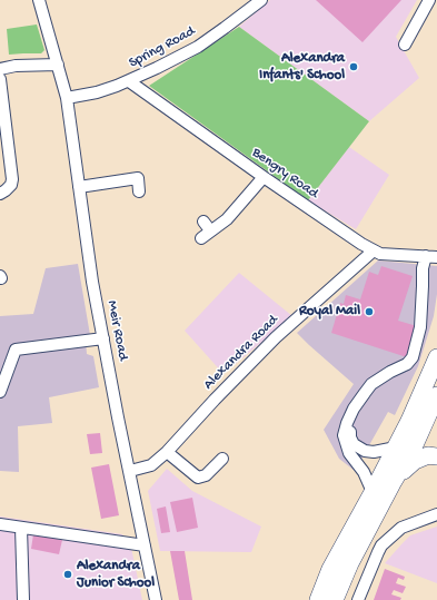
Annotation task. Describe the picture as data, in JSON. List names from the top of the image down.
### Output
{
  "streets": {
    "street": [
      "Spring Road",
      "Bengry Road",
      "Meir Road",
      "Alexandra Road"
    ]
  },
  "crossings": [
    ["Spring Road", "Bengry Road"],
    ["Spring Road", "Meir Road"],
    ["Bengry Road", "Alexandra Road"],
    ["Meir Road", "Alexandra Road"]
  ],
  "places": ["Alexandra Infants' School", "Royal Mail", "Alexandra Junior School"]
}
